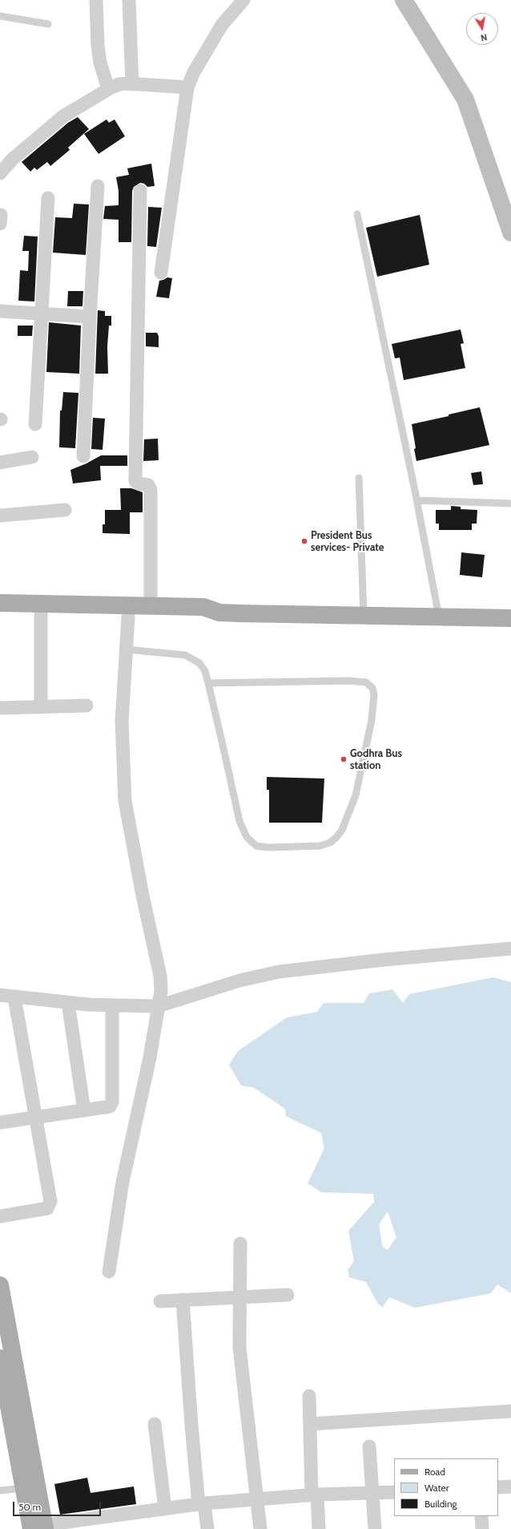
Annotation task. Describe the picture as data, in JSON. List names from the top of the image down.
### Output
{
  "places": ["President Bus services- Private", "Godhra Bus station"],
  "legend": ["Road", "Water", "Building"],
  "scale_bar": "50 m",
  "north": "bottom"
}
